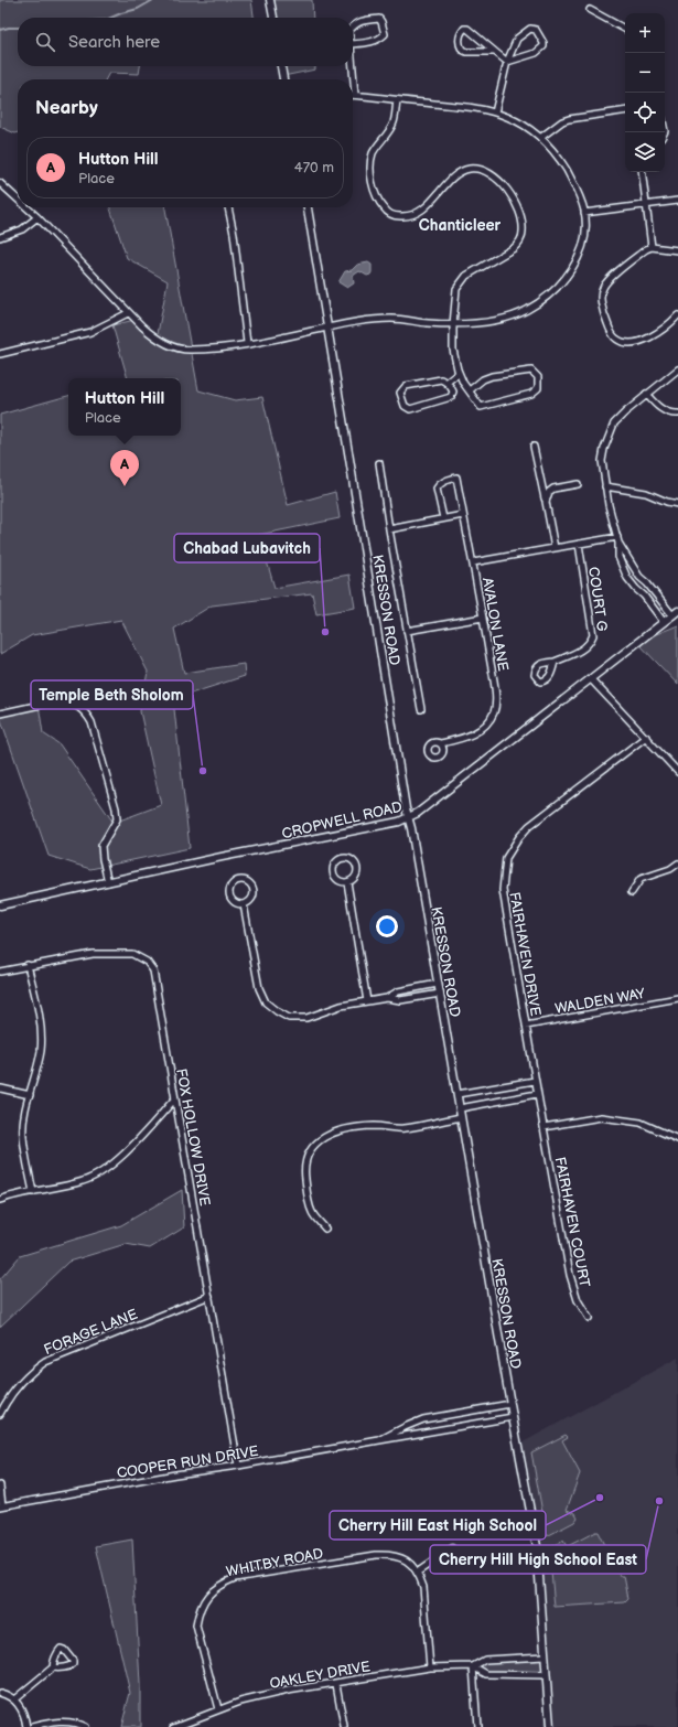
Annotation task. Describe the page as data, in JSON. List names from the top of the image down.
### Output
{
  "streets": {
    "street": [
      "COURT G",
      "KRESSON ROAD",
      "AVALON LANE",
      "CROPWELL ROAD",
      "FAIRHAVEN DRIVE",
      "WALDEN WAY",
      "FOX HOLLOW DRIVE",
      "FAIRHAVEN COURT",
      "FORAGE LANE",
      "COOPER RUN DRIVE",
      "WHITBY ROAD",
      "OAKLEY DRIVE"
    ]
  },
  "crossings": [
    ["KRESSON ROAD", "CROPWELL ROAD"],
    ["KRESSON ROAD", "COOPER RUN DRIVE"],
    ["FAIRHAVEN DRIVE", "WALDEN WAY"],
    ["FAIRHAVEN DRIVE", "FAIRHAVEN COURT"],
    ["FOX HOLLOW DRIVE", "FORAGE LANE"],
    ["FOX HOLLOW DRIVE", "COOPER RUN DRIVE"],
    ["WHITBY ROAD", "OAKLEY DRIVE"]
  ],
  "districts": ["Chanticleer"],
  "places": [
    "Chabad Lubavitch",
    "Temple Beth Sholom",
    "Cherry Hill East High School",
    "Cherry Hill High School East"
  ],
  "page": {
    "map_buttons": ["+", "−"],
    "search": "Search here",
    "heading": "Nearby",
    "list": [
      {
        "mark": "A",
        "name": "Hutton Hill",
        "note": "Place",
        "value": "470 m"
      }
    ],
    "popup": ["Hutton Hill", "Place"],
    "pins": "A"
  }
}
